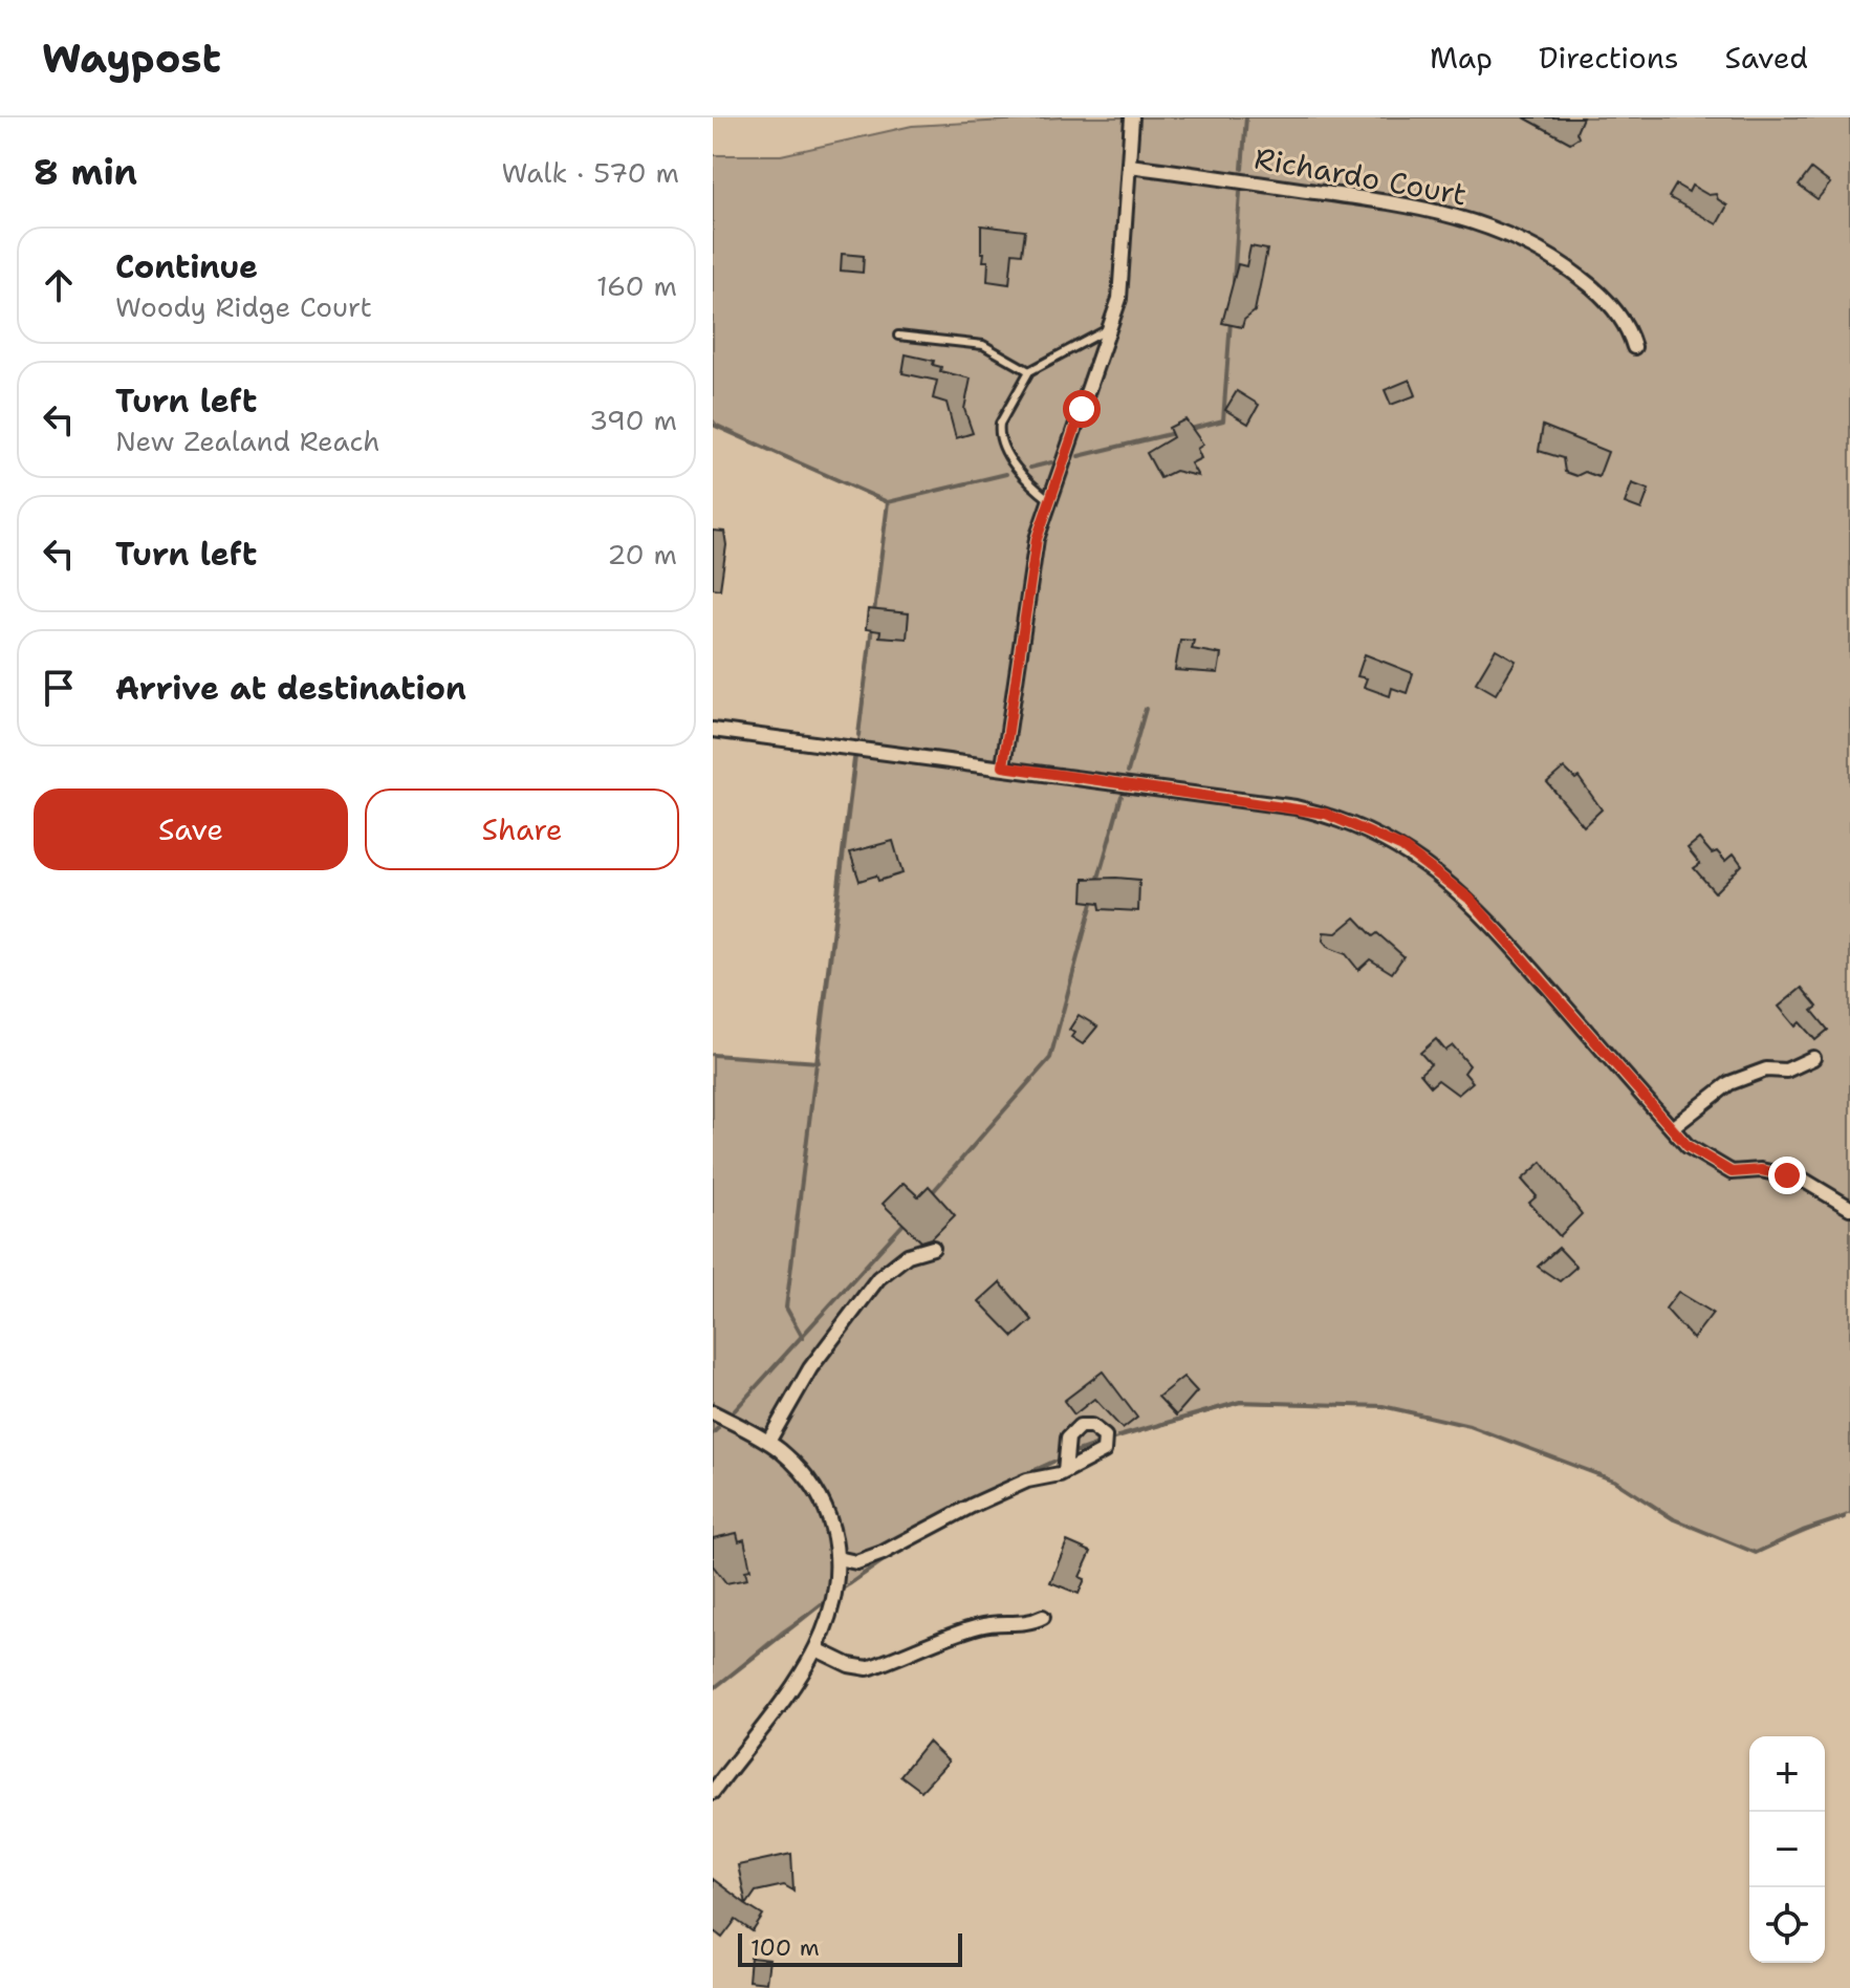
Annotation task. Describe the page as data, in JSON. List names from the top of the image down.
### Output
{
  "streets": {
    "street": ["Richardo Court"]
  },
  "scale_bar": "100 m",
  "page": {
    "header": "Waypost",
    "nav": ["Map", "Directions", "Saved"],
    "heading": ["8 min", "Walk · 570 m"],
    "list": [
      ["Continue", "Woody Ridge Court", "160 m"],
      ["Turn left", "New Zealand Reach", "390 m"],
      ["Turn left", "20 m"],
      "Arrive at destination"
    ],
    "buttons": ["Save", "Share"],
    "map_buttons": ["+", "−"],
    "scale": "100 m"
  }
}
